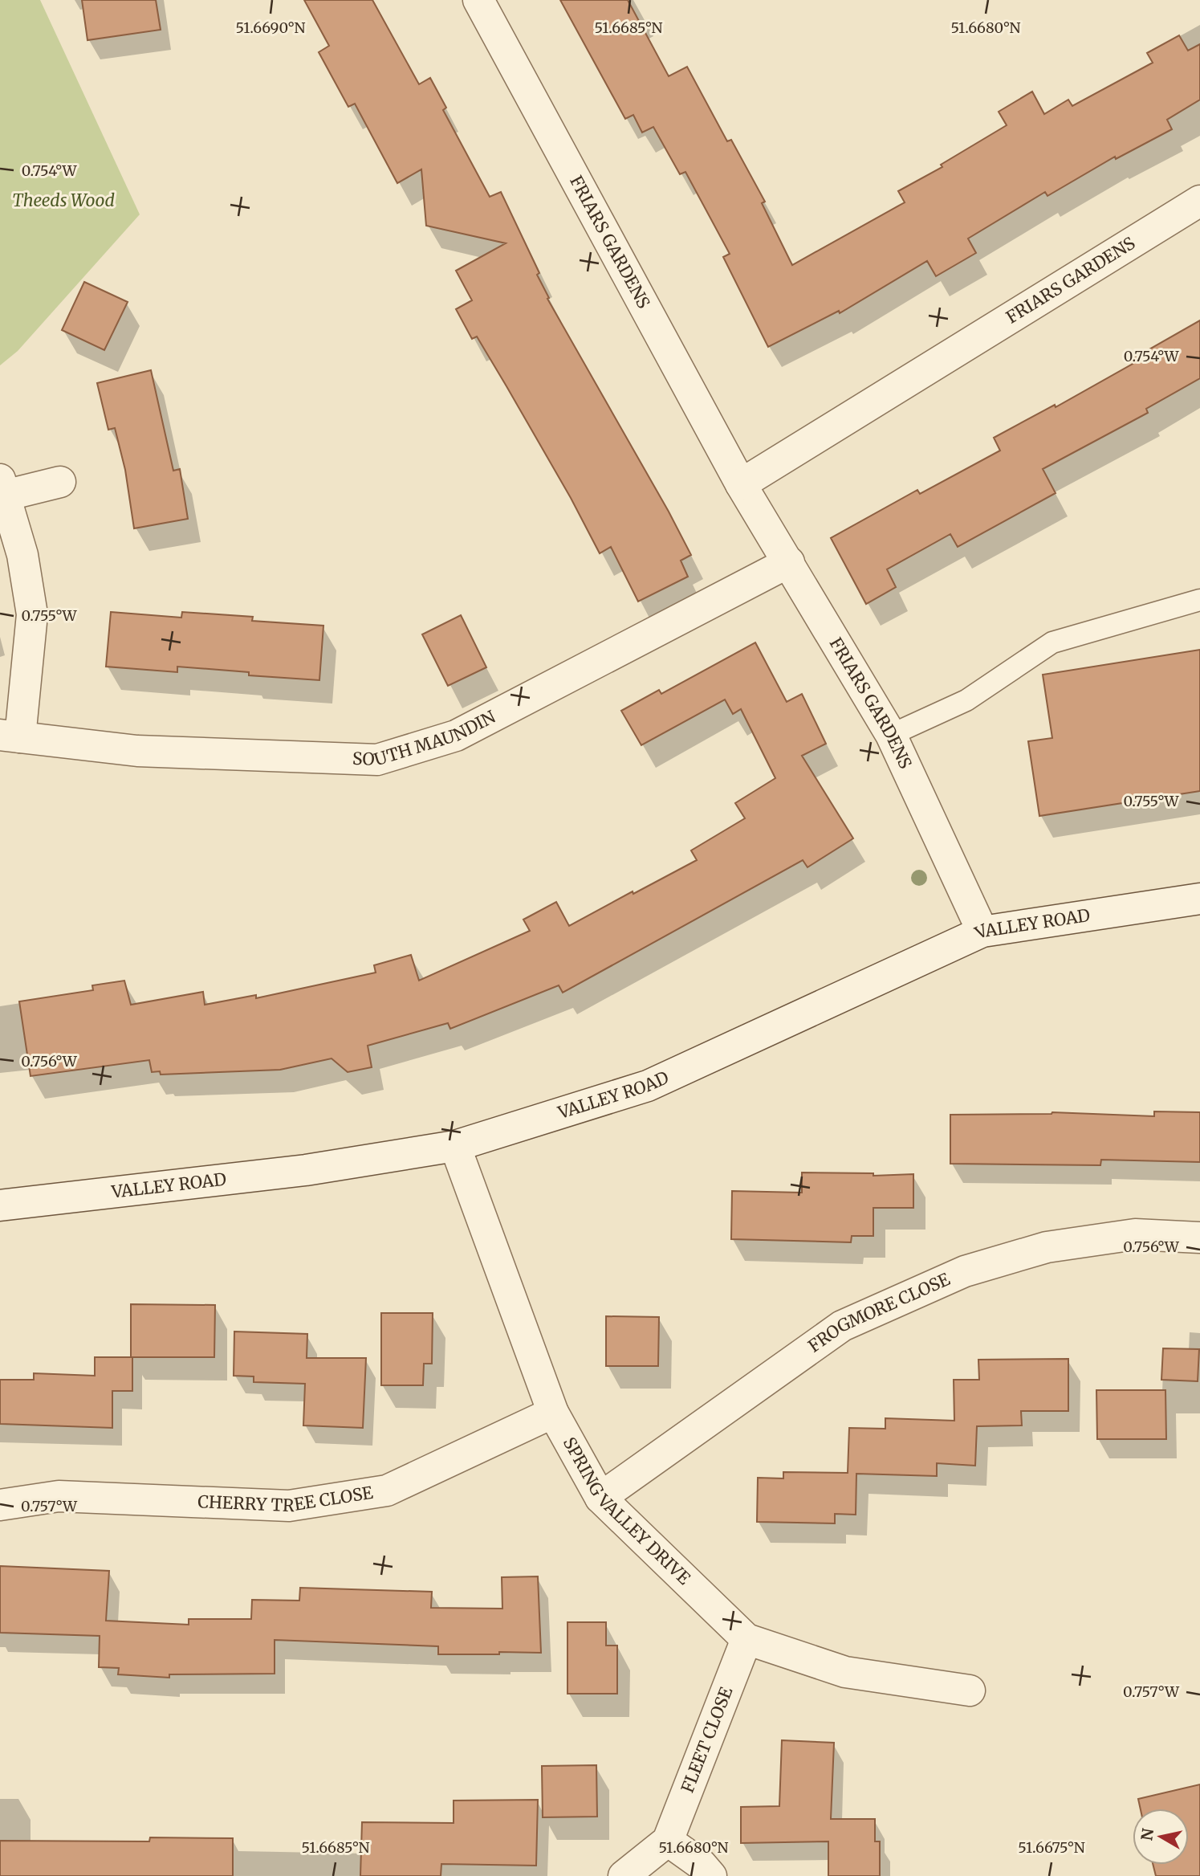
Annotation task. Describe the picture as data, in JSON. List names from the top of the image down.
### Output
{
  "streets": {
    "street": [
      "FRIARS GARDENS",
      "SOUTH MAUNDIN",
      "VALLEY ROAD",
      "FROGMORE CLOSE",
      "CHERRY TREE CLOSE",
      "SPRING VALLEY DRIVE",
      "FLEET CLOSE"
    ]
  },
  "crossings": [
    ["FRIARS GARDENS", "SOUTH MAUNDIN"],
    ["FRIARS GARDENS", "VALLEY ROAD"],
    ["VALLEY ROAD", "SPRING VALLEY DRIVE"],
    ["FROGMORE CLOSE", "SPRING VALLEY DRIVE"],
    ["CHERRY TREE CLOSE", "SPRING VALLEY DRIVE"],
    ["SPRING VALLEY DRIVE", "FLEET CLOSE"]
  ],
  "parks": ["Theeds Wood"],
  "north": "left",
  "coordinates": [
    "51.6690°N",
    "51.6685°N",
    "51.6680°N",
    "0.754°W",
    "0.755°W",
    "0.756°W",
    "0.757°W",
    "51.6675°N"
  ]
}
